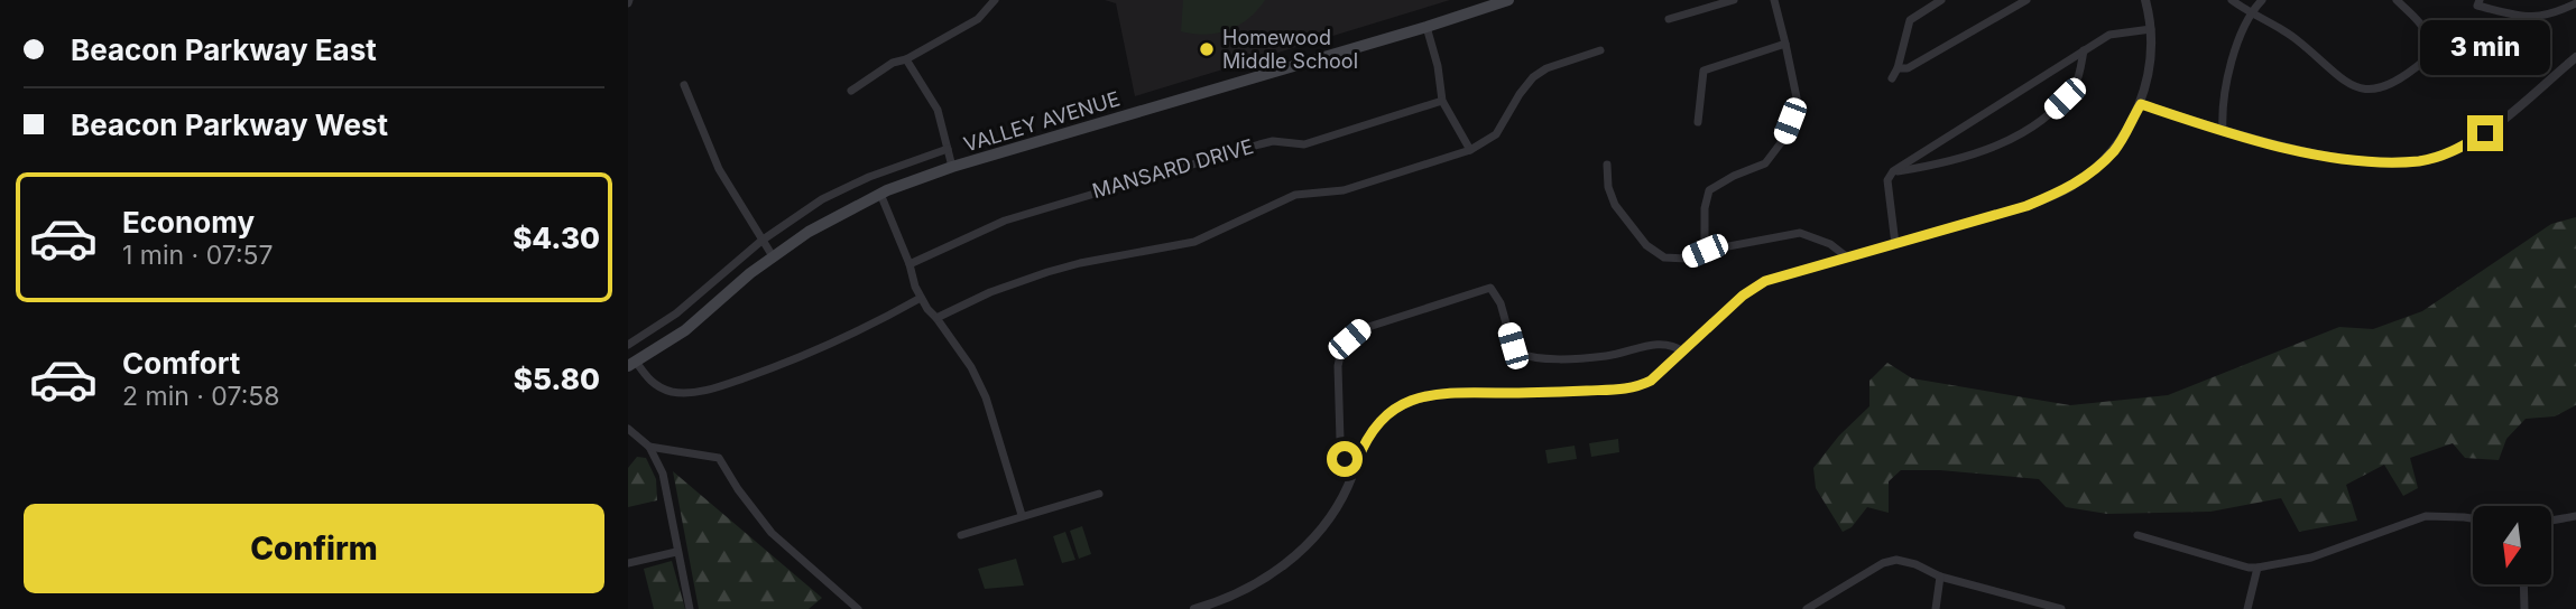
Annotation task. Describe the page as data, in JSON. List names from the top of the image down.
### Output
{
  "streets": {
    "main road": ["VALLEY AVENUE"],
    "street": ["MANSARD DRIVE"]
  },
  "places": ["Homewood Middle School"],
  "north": "bottom",
  "page": {
    "banner": ["Beacon Parkway East", "Beacon Parkway West"],
    "bubble": "3 min",
    "list": [
      {
        "name": "Economy",
        "note": "1 min · 07:57",
        "value": "$4.30"
      },
      {
        "name": "Comfort",
        "note": "2 min · 07:58",
        "value": "$5.80"
      }
    ],
    "buttons": "Confirm"
  }
}
